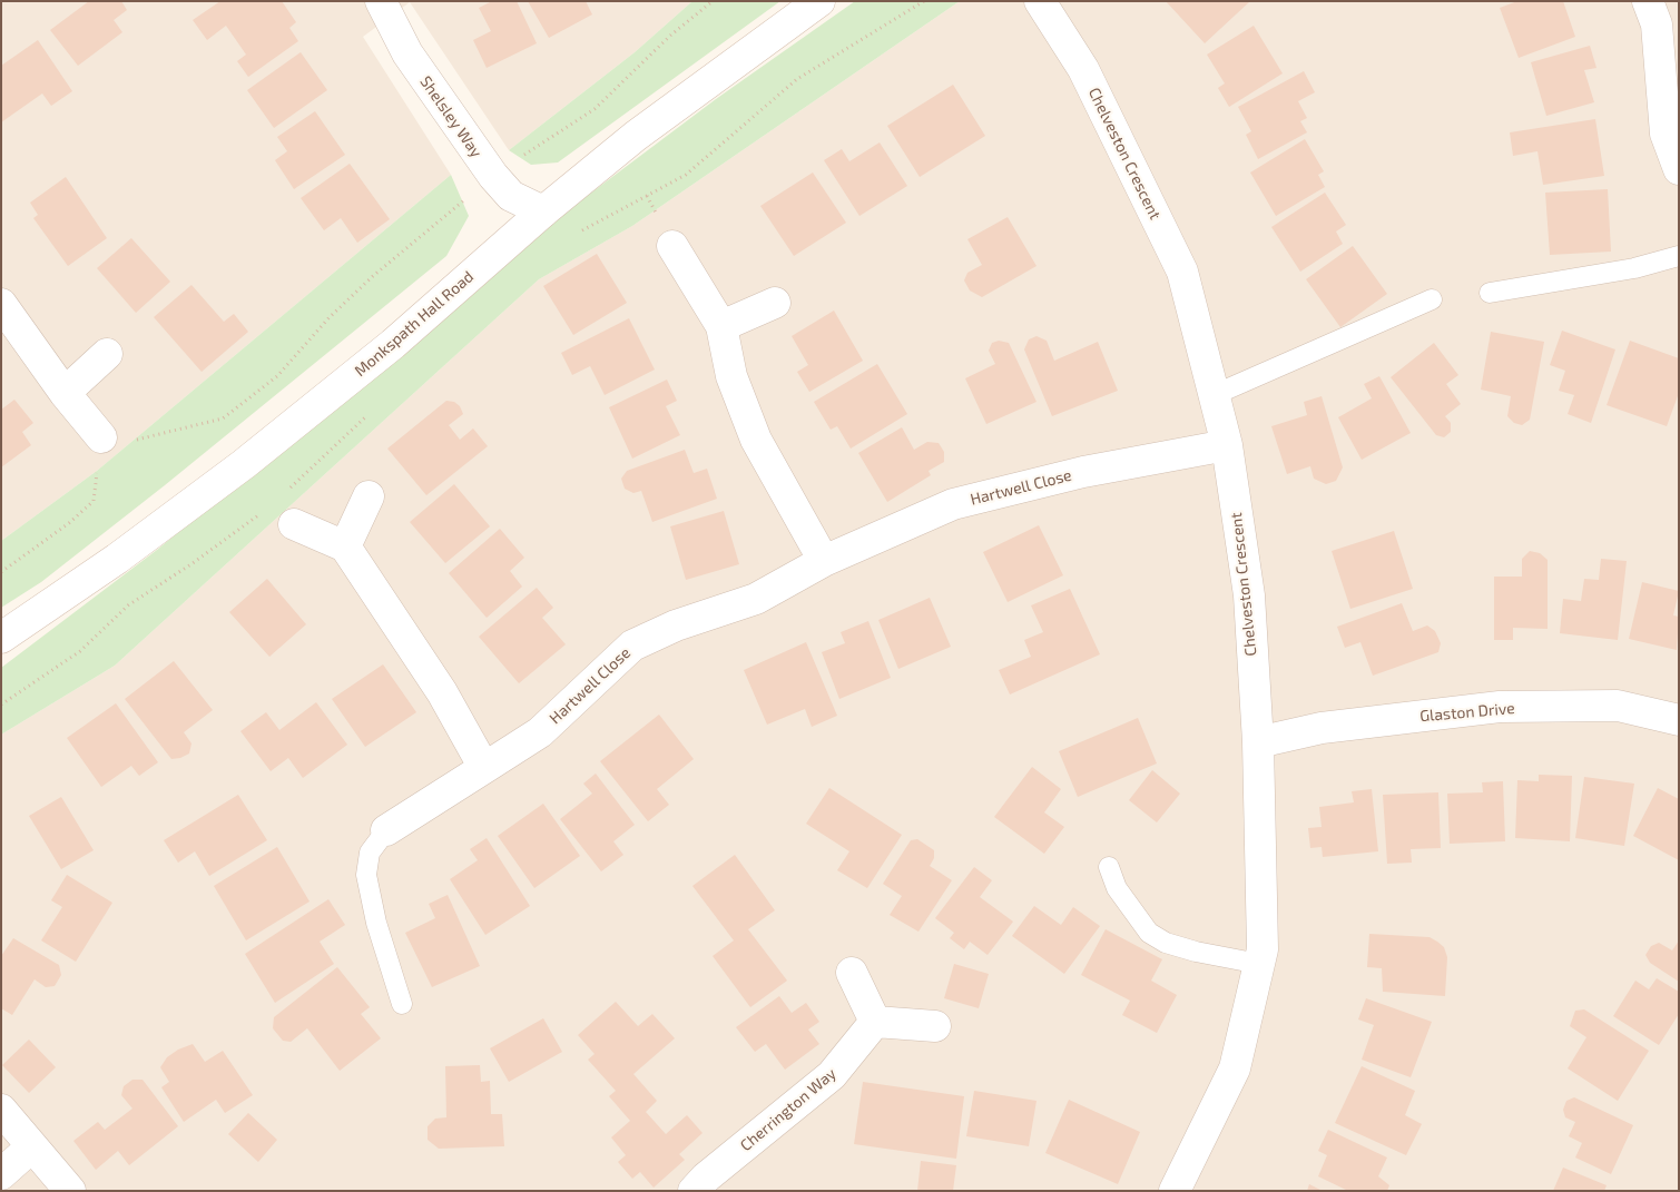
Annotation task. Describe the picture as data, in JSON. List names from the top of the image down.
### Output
{
  "streets": {
    "street": [
      "Shelsley Way",
      "Chelveston Crescent",
      "Monkspath Hall Road",
      "Hartwell Close",
      "Glaston Drive",
      "Cherrington Way"
    ]
  },
  "crossings": [
    ["Shelsley Way", "Monkspath Hall Road"],
    ["Chelveston Crescent", "Hartwell Close"],
    ["Chelveston Crescent", "Glaston Drive"]
  ]
}
